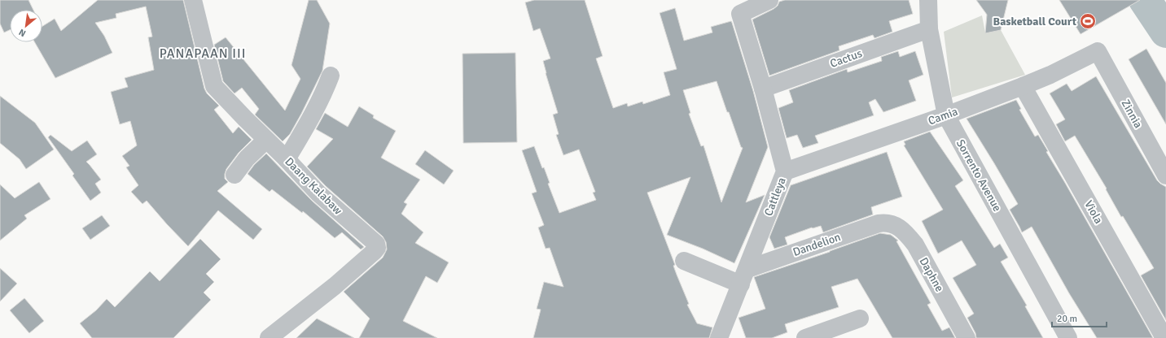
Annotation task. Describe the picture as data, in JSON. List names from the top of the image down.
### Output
{
  "streets": {
    "street": [
      "Cactus",
      "Zinnia",
      "Camia",
      "Sorrento Avenue",
      "Daang Kalabaw",
      "Cattleya",
      "Viola",
      "Dandelion",
      "Daphne"
    ]
  },
  "crossings": [
    ["Cactus", "Sorrento Avenue"],
    ["Cactus", "Cattleya"],
    ["Zinnia", "Camia"],
    ["Camia", "Sorrento Avenue"],
    ["Camia", "Cattleya"],
    ["Camia", "Viola"],
    ["Cattleya", "Dandelion"],
    ["Dandelion", "Daphne"]
  ],
  "districts": ["PANAPAAN III"],
  "places": {
    "sports": ["Basketball Court"]
  },
  "scale_bar": "20 m",
  "north": "bottom left"
}
